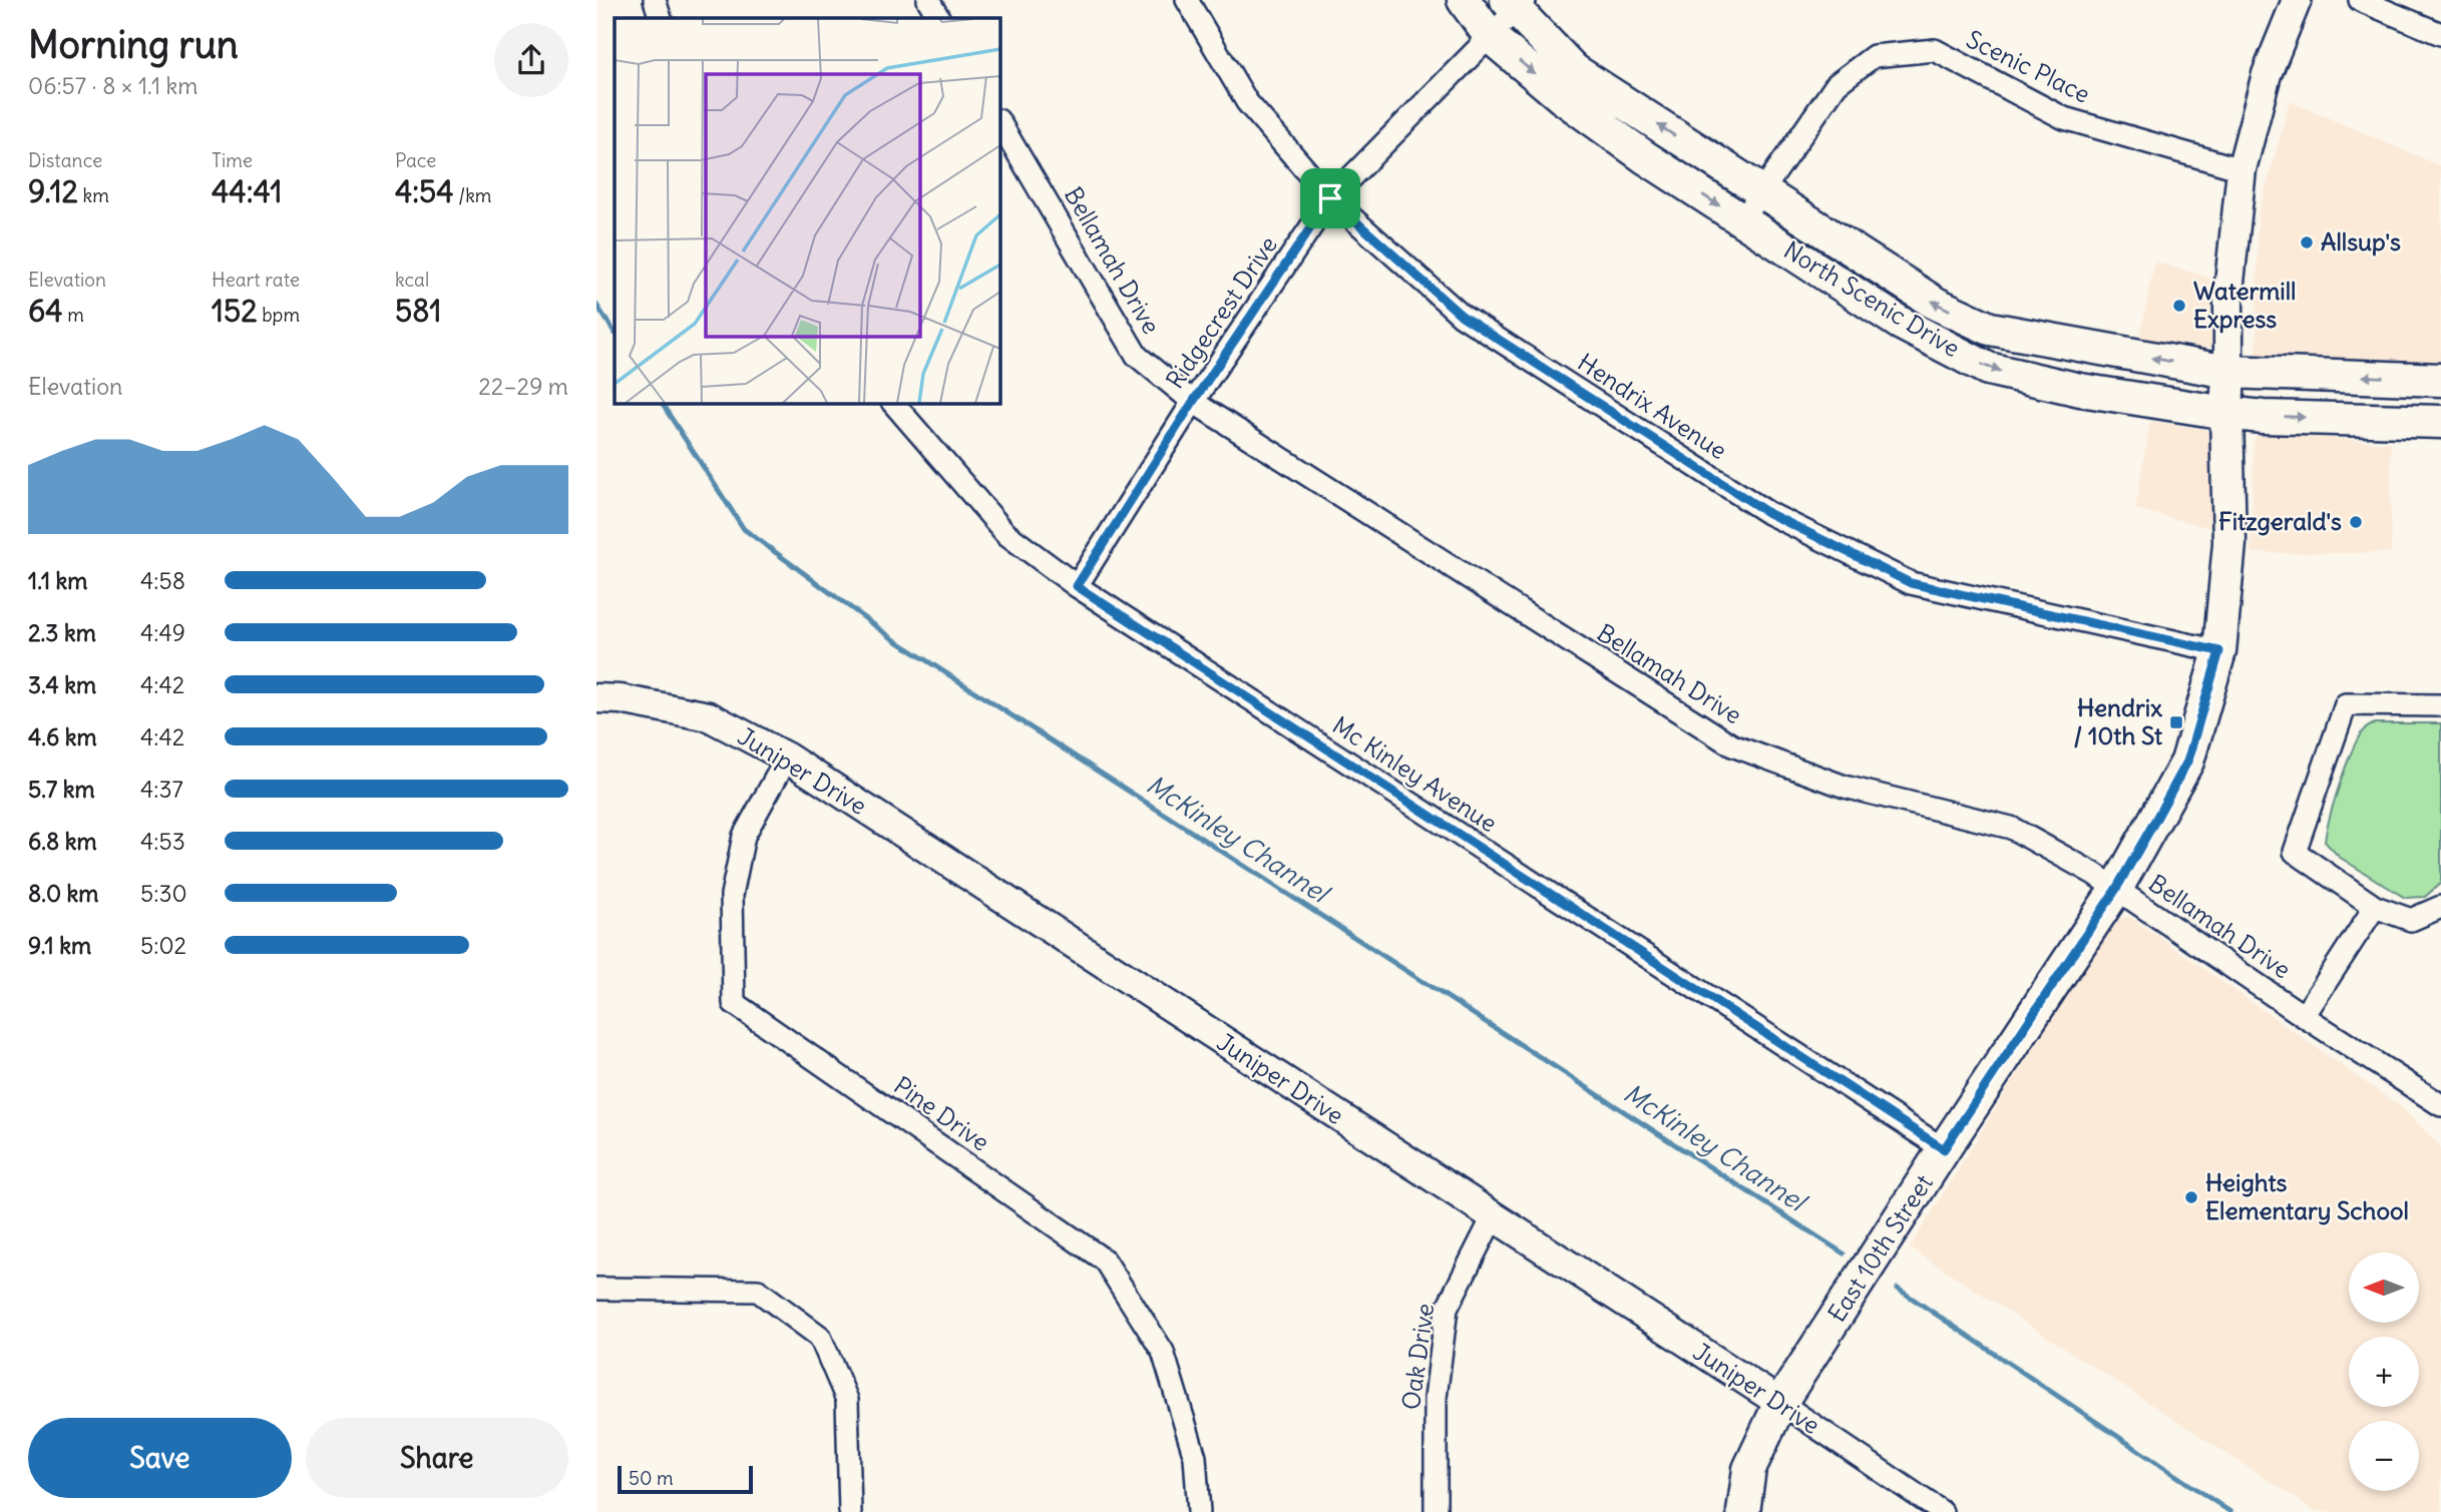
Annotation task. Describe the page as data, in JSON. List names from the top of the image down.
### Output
{
  "streets": {
    "main road": ["North Scenic Drive", "East 10th Street"],
    "street": [
      "Scenic Place",
      "Bellamah Drive",
      "Ridgecrest Drive",
      "Hendrix Avenue",
      "Juniper Drive",
      "Mc Kinley Avenue",
      "Pine Drive",
      "Oak Drive"
    ]
  },
  "crossings": [
    ["Scenic Place", "North Scenic Drive"],
    ["Scenic Place", "East 10th Street"],
    ["Bellamah Drive", "Ridgecrest Drive"],
    ["Bellamah Drive", "East 10th Street"],
    ["North Scenic Drive", "Ridgecrest Drive"],
    ["North Scenic Drive", "East 10th Street"],
    ["Ridgecrest Drive", "Hendrix Avenue"],
    ["Ridgecrest Drive", "Mc Kinley Avenue"],
    ["Hendrix Avenue", "East 10th Street"],
    ["Juniper Drive", "Pine Drive"],
    ["Juniper Drive", "East 10th Street"],
    ["Juniper Drive", "Oak Drive"],
    ["Mc Kinley Avenue", "East 10th Street"]
  ],
  "water": ["McKinley Channel"],
  "places": {
    "other": [
      "Allsup's",
      "Watermill Express",
      "Fitzgerald's",
      "Heights Elementary School"
    ],
    "transit": ["Hendrix / 10th St"]
  },
  "scale_bar": "50 m",
  "north": "left",
  "page": {
    "heading": ["Morning run", "06:57 · 8 × 1.1 km"],
    "stats": [
      ["Distance", "9.12 km"],
      ["Time", "44:41"],
      ["Pace", "4:54 /km"],
      ["Elevation", "64 m"],
      ["Heart rate", "152 bpm"],
      ["kcal", "581"]
    ],
    "chart": ["Elevation", "22–29 m"],
    "list": [
      {
        "name": "1.1 km",
        "note": "4:58"
      },
      {
        "name": "2.3 km",
        "note": "4:49"
      },
      {
        "name": "3.4 km",
        "note": "4:42"
      },
      {
        "name": "4.6 km",
        "note": "4:42"
      },
      {
        "name": "5.7 km",
        "note": "4:37"
      },
      {
        "name": "6.8 km",
        "note": "4:53"
      },
      {
        "name": "8.0 km",
        "note": "5:30"
      },
      {
        "name": "9.1 km",
        "note": "5:02"
      }
    ],
    "map_buttons": ["+", "−"],
    "buttons": ["Save", "Share"],
    "scale": "50 m"
  }
}
